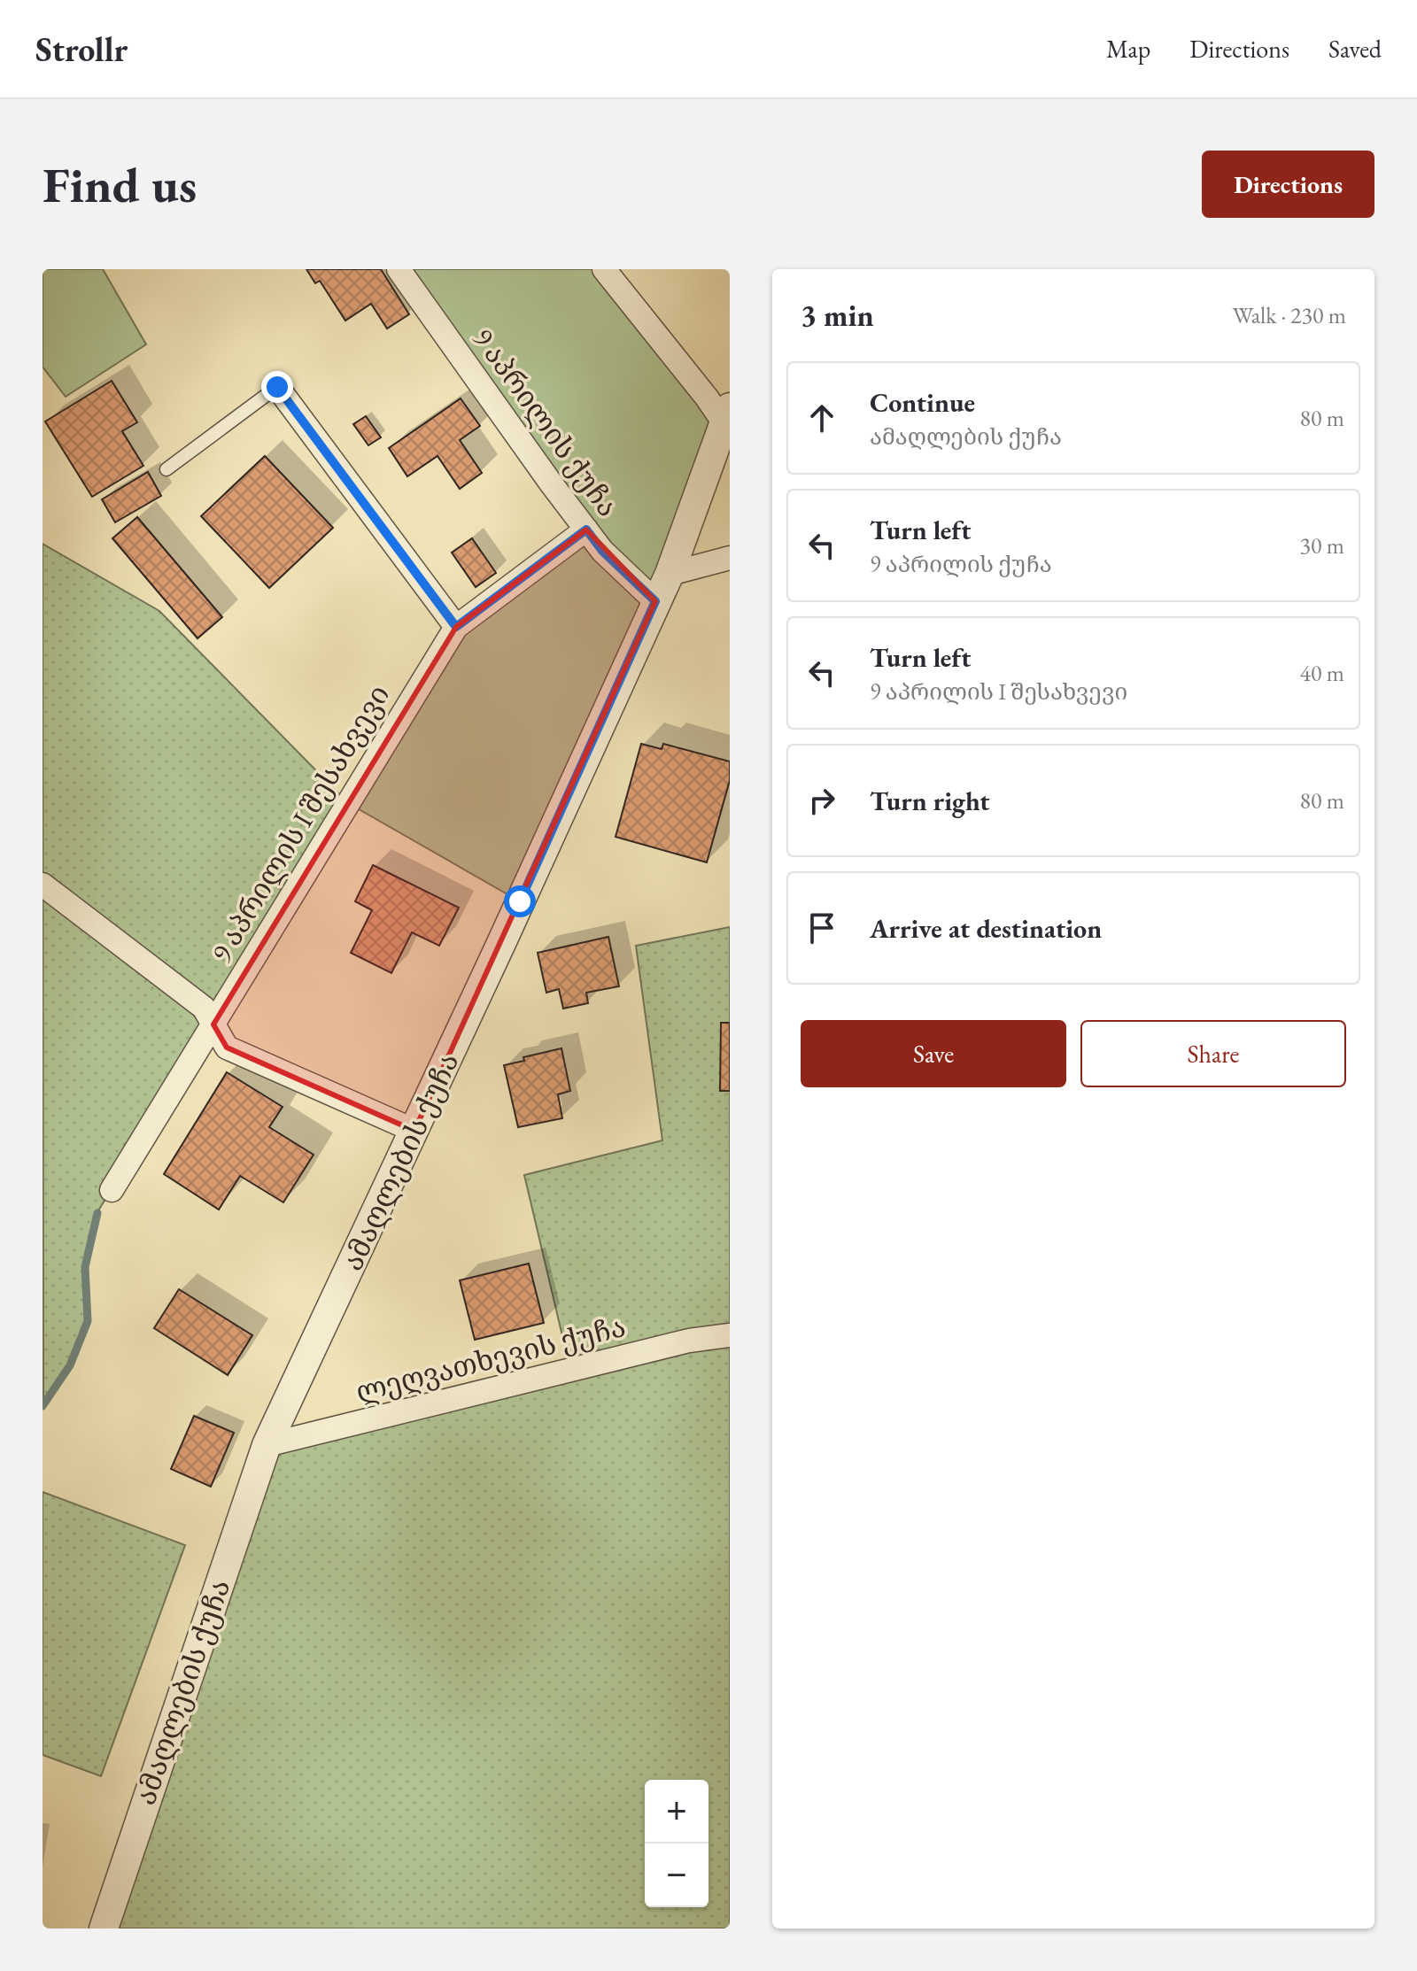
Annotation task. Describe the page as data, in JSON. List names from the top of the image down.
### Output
{
  "streets": {
    "street": [
      "9 აპრილის ქუჩა",
      "9 აპრილის I შესახვევი",
      "ამაღლების ქუჩა",
      "ლეღვათხევის ქუჩა"
    ]
  },
  "crossings": [
    ["9 აპრილის ქუჩა", "9 აპრილის I შესახვევი"],
    ["9 აპრილის ქუჩა", "ამაღლების ქუჩა"],
    ["ამაღლების ქუჩა", "ლეღვათხევის ქუჩა"]
  ],
  "page": {
    "header": "Strollr",
    "nav": ["Map", "Directions", "Saved"],
    "buttons": [
      "Directions",
      ["Save", "Share"]
    ],
    "title": "Find us",
    "heading": ["3 min", "Walk · 230 m"],
    "list": [
      ["Continue", "ამაღლების ქუჩა", "80 m"],
      ["Turn left", "9 აპრილის ქუჩა", "30 m"],
      ["Turn left", "9 აპრილის I შესახვევი", "40 m"],
      ["Turn right", "80 m"],
      "Arrive at destination"
    ],
    "map_buttons": ["+", "−"]
  }
}
